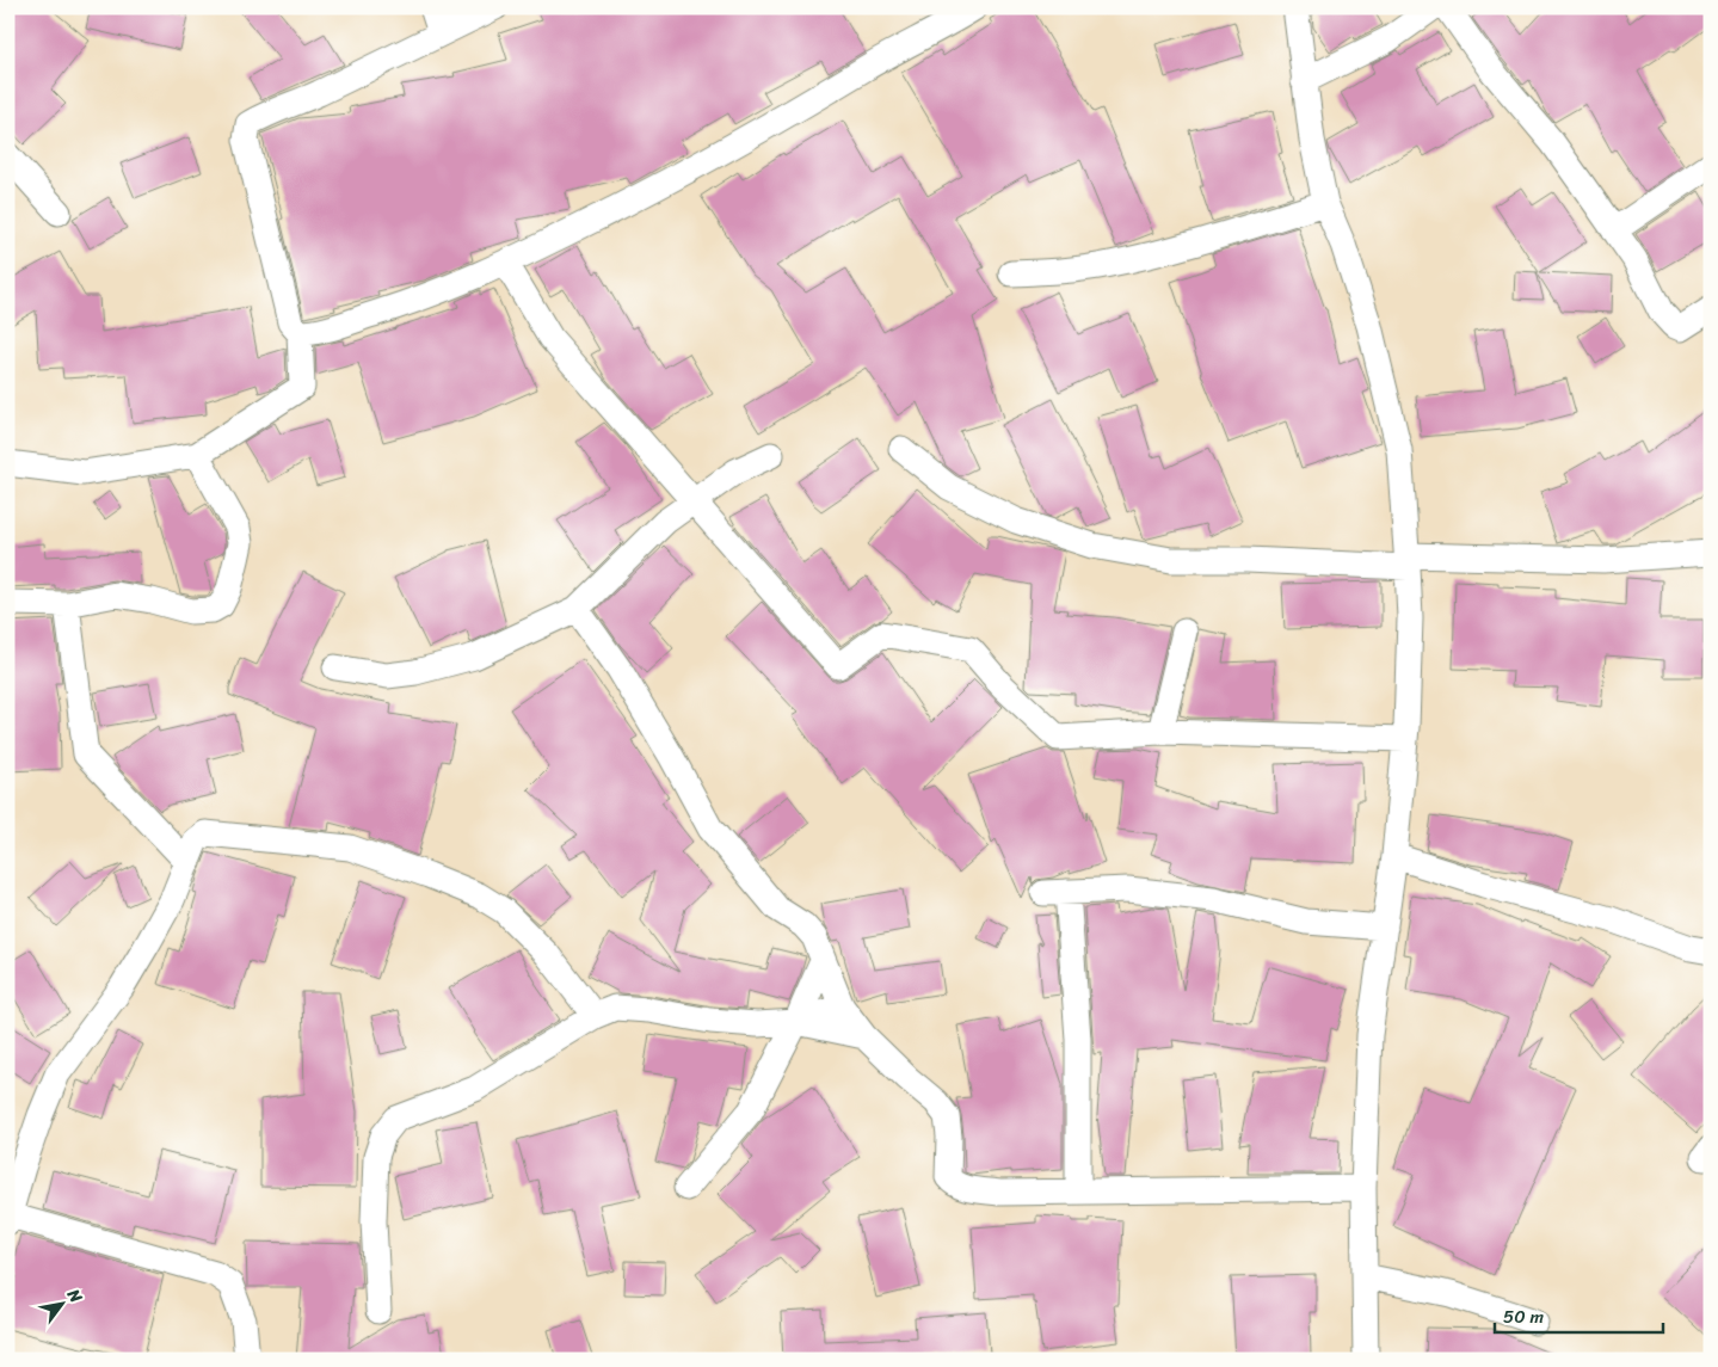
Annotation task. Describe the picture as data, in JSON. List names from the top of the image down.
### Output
{
  "scale_bar": "50 m",
  "north": "top right"
}
